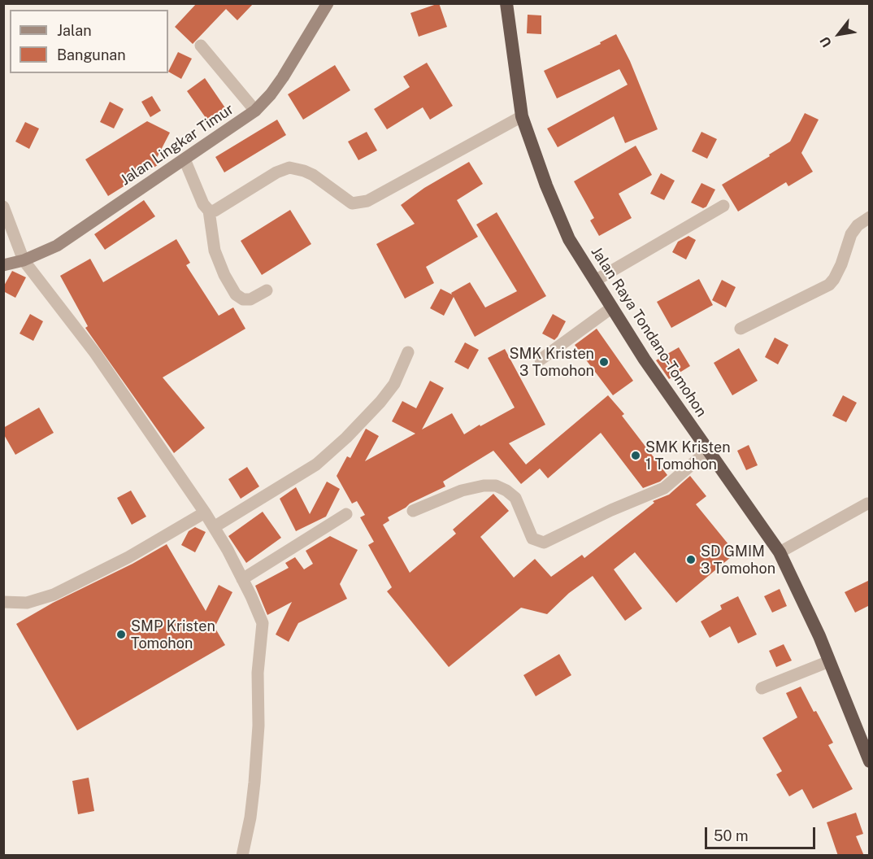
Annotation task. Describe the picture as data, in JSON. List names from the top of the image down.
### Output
{
  "streets": {
    "highway": ["Jalan Raya Tondano-Tomohon"],
    "main road": ["Jalan Lingkar Timur"]
  },
  "places": [
    "SMK Kristen 3 Tomohon",
    "SMK Kristen 1 Tomohon",
    "SD GMIM 3 Tomohon",
    "SMP Kristen Tomohon"
  ],
  "legend": ["Jalan", "Bangunan"],
  "scale_bar": "50 m",
  "north": "bottom left"
}
